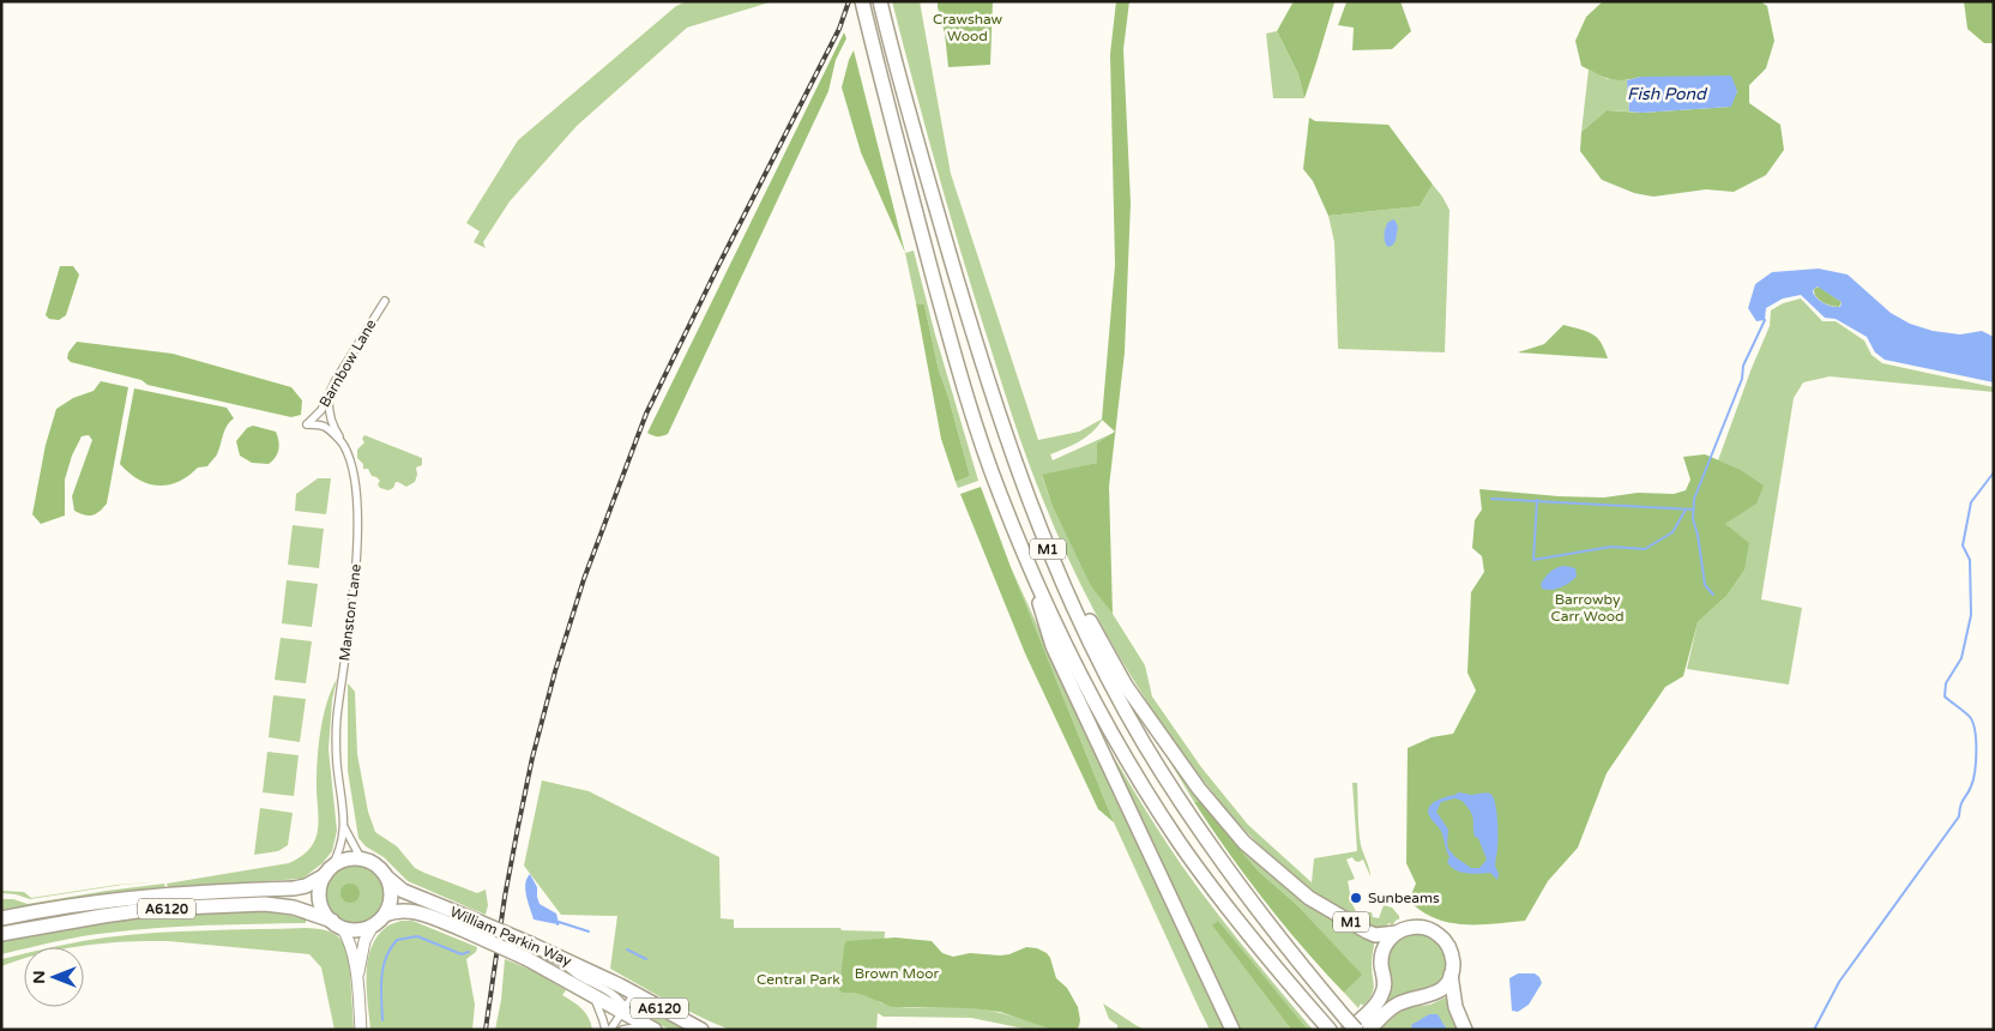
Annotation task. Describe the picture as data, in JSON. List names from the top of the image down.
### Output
{
  "streets": {
    "highway": ["M1", "A6120", "William Parkin Way"],
    "street": ["Barnbow Lane", "Manston Lane"]
  },
  "crossings": [
    ["Barnbow Lane", "Manston Lane"],
    ["Manston Lane", "A6120"],
    ["Manston Lane", "William Parkin Way"],
    ["A6120", "William Parkin Way"]
  ],
  "water": ["Fish Pond"],
  "parks": [
    "Crawshaw Wood",
    "Barrowby Carr Wood",
    "Brown Moor",
    "Central Park"
  ],
  "places": ["Sunbeams"],
  "north": "left"
}
